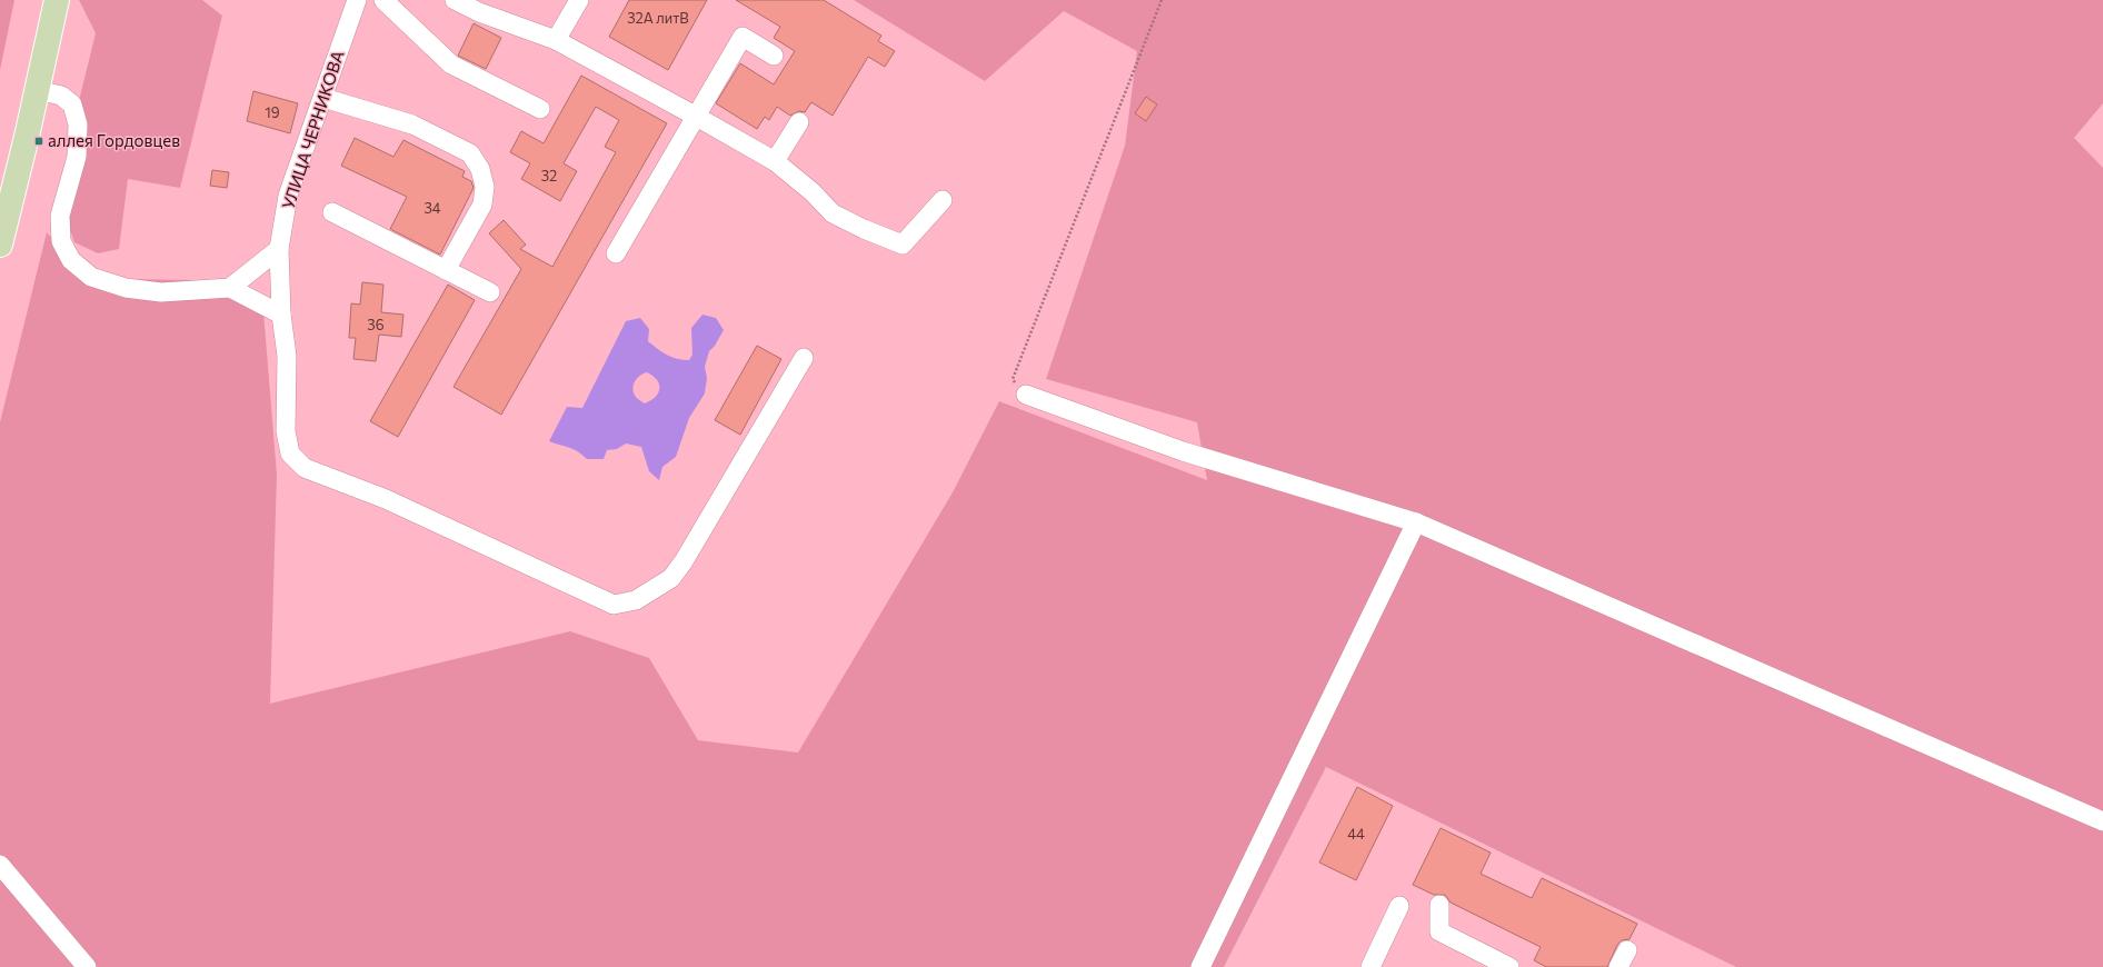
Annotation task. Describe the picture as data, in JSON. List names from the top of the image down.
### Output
{
  "streets": {
    "street": ["УЛИЦА ЧЕРНИКОВА"]
  },
  "places": {
    "transit": ["аллея Гордовцев"]
  },
  "house_numbers": [
    "32А литВ",
    "19",
    "32",
    "34",
    "36",
    "44"
  ]
}
